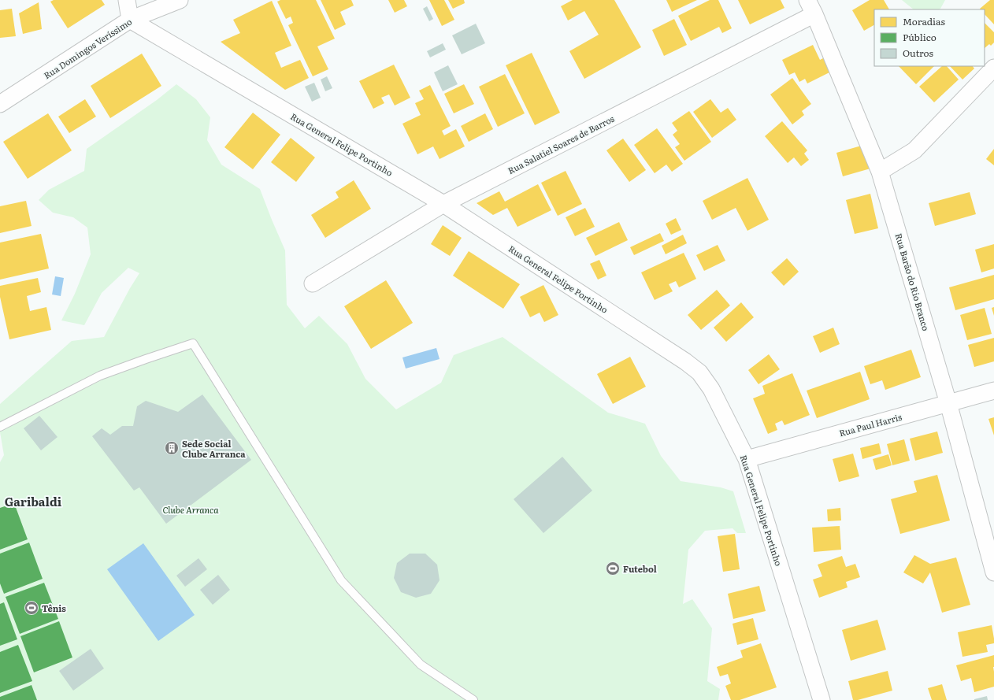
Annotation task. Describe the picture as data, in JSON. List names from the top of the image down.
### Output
{
  "streets": {
    "street": [
      "Rua Domingos Veríssimo",
      "Rua General Felipe Portinho",
      "Rua Salatiel Soares de Barros",
      "Rua Barão do Rio Branco",
      "Rua Paul Harris"
    ]
  },
  "crossings": [
    ["Rua Domingos Veríssimo", "Rua General Felipe Portinho"],
    ["Rua General Felipe Portinho", "Rua Salatiel Soares de Barros"],
    ["Rua General Felipe Portinho", "Rua Paul Harris"],
    ["Rua Salatiel Soares de Barros", "Rua Barão do Rio Branco"],
    ["Rua Barão do Rio Branco", "Rua Paul Harris"]
  ],
  "districts": ["Garibaldi"],
  "parks": ["Clube Arranca"],
  "places": {
    "building": ["Sede Social Clube Arranca"],
    "sports": ["Futebol", "Tênis"]
  },
  "legend": ["Moradias", "Público", "Outros"]
}
